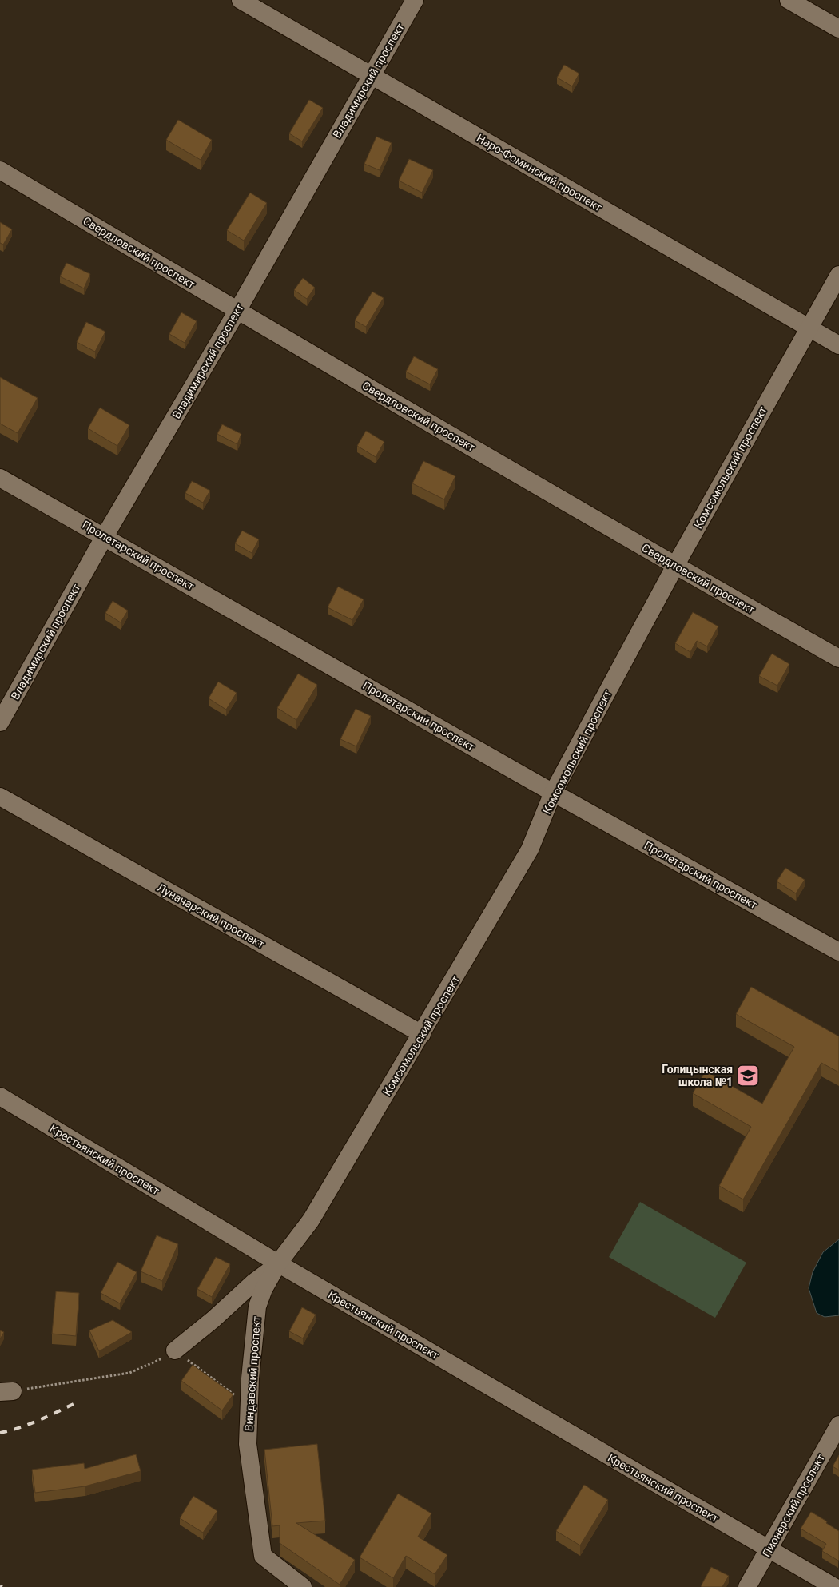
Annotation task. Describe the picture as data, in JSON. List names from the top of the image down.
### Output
{
  "streets": {
    "street": [
      "Владимирский проспект",
      "Наро-Фоминский проспект",
      "Свердловский проспект",
      "Комсомольский проспект",
      "Пролетарский проспект",
      "Луначарский проспект",
      "Крестьянский проспект",
      "Виндавский проспект",
      "Пионерский проспект"
    ]
  },
  "crossings": [
    ["Владимирский проспект", "Наро-Фоминский проспект"],
    ["Владимирский проспект", "Свердловский проспект"],
    ["Владимирский проспект", "Пролетарский проспект"],
    ["Наро-Фоминский проспект", "Комсомольский проспект"],
    ["Свердловский проспект", "Комсомольский проспект"],
    ["Комсомольский проспект", "Пролетарский проспект"],
    ["Комсомольский проспект", "Луначарский проспект"],
    ["Комсомольский проспект", "Крестьянский проспект"],
    ["Комсомольский проспект", "Виндавский проспект"],
    ["Крестьянский проспект", "Виндавский проспект"],
    ["Крестьянский проспект", "Пионерский проспект"]
  ],
  "places": {
    "school or university": ["Голицынская школа №1"]
  }
}
